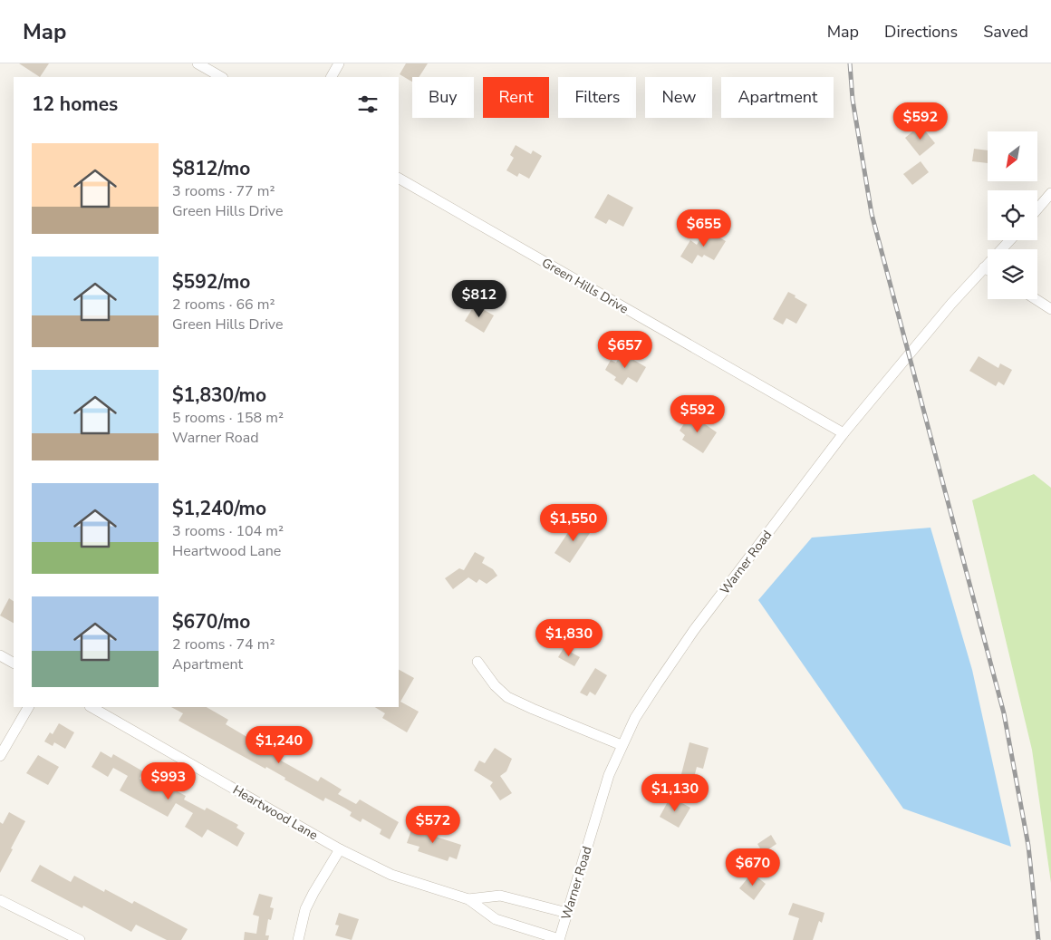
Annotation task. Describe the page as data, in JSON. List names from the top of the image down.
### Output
{
  "streets": {
    "street": ["Green Hills Drive", "Warner Road", "Heartwood Lane"]
  },
  "crossings": [
    ["Green Hills Drive", "Warner Road"],
    ["Warner Road", "Heartwood Lane"]
  ],
  "north": "bottom left",
  "page": {
    "header": "Map",
    "nav": ["Map", "Directions", "Saved"],
    "chip": [
      "Buy",
      "Rent",
      "Filters",
      "New",
      "Apartment"
    ],
    "heading": "12 homes",
    "price": [
      "$592",
      "$655",
      "$812",
      "$657",
      "$592",
      "$1,550",
      "$1,830",
      "$1,240",
      "$993",
      "$1,130",
      "$572",
      "$670"
    ],
    "list": [
      {
        "name": "$812/mo",
        "note": "3 rooms · 77 m² · Green Hills Drive"
      },
      {
        "name": "$592/mo",
        "note": "2 rooms · 66 m² · Green Hills Drive"
      },
      {
        "name": "$1,830/mo",
        "note": "5 rooms · 158 m² · Warner Road"
      },
      {
        "name": "$1,240/mo",
        "note": "3 rooms · 104 m² · Heartwood Lane"
      },
      {
        "name": "$670/mo",
        "note": "2 rooms · 74 m² · Apartment"
      }
    ]
  }
}
